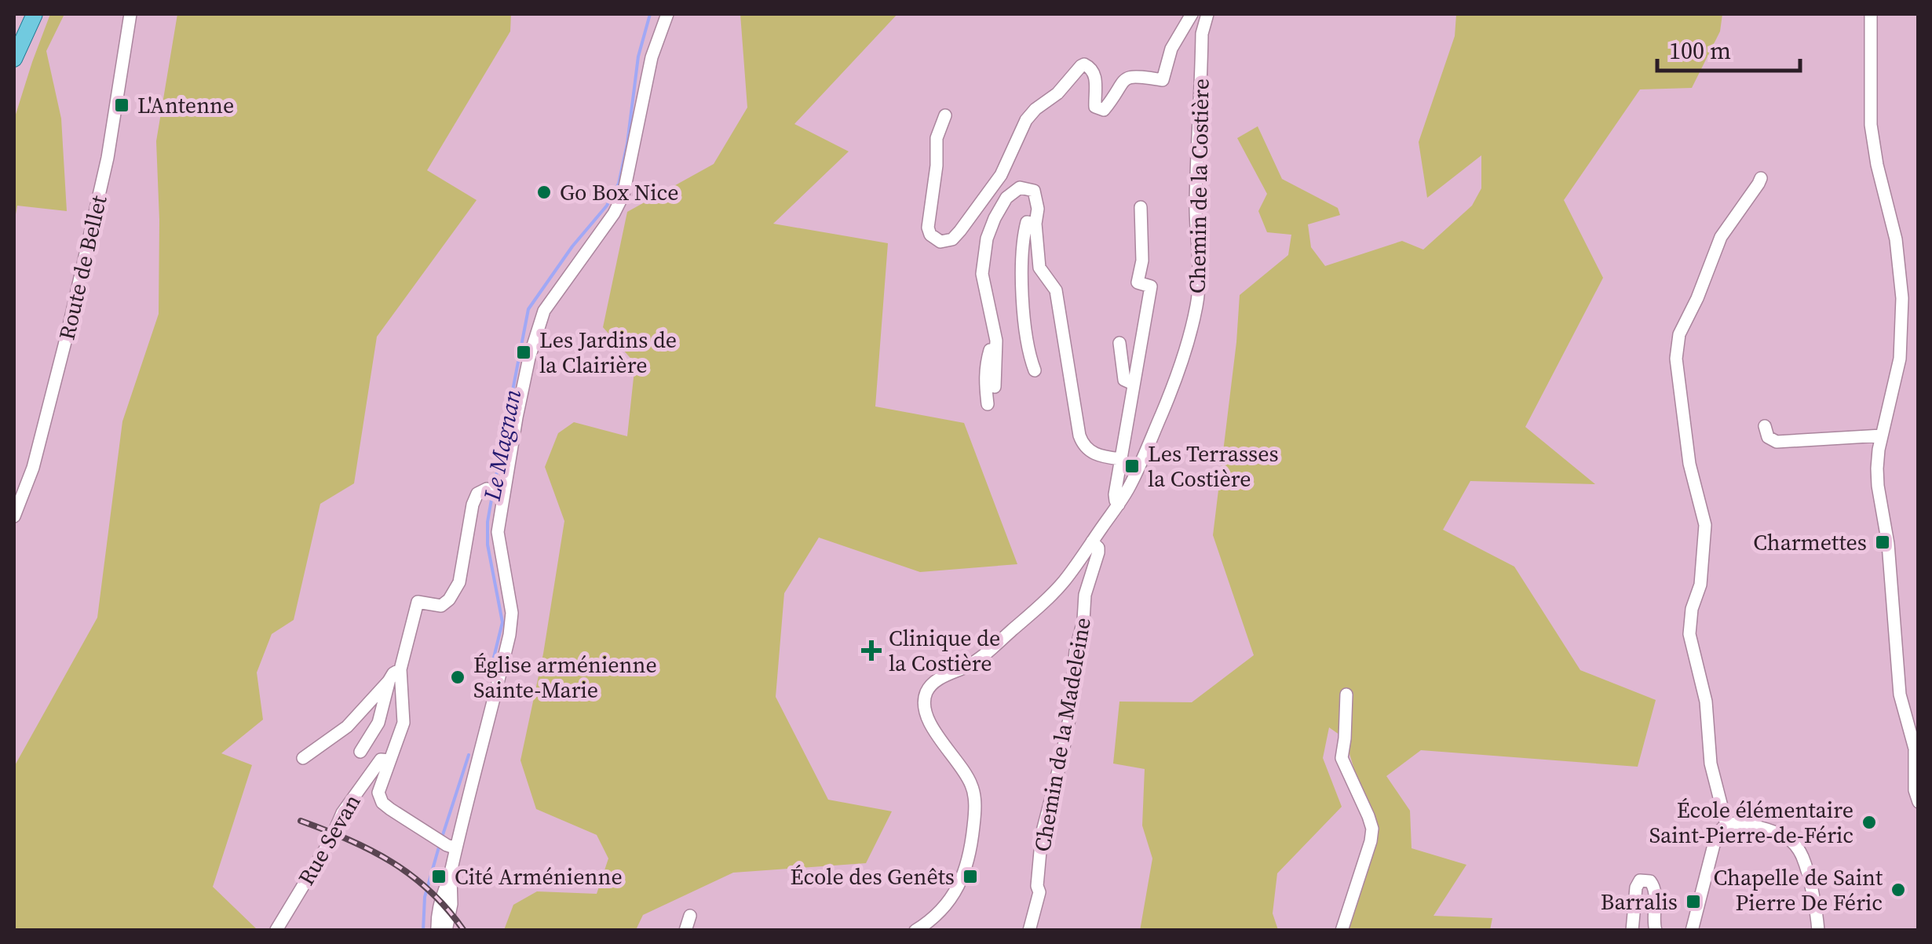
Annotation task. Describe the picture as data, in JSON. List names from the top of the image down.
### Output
{
  "streets": {
    "street": [
      "Chemin de la Costière",
      "Route de Bellet",
      "Chemin de la Madeleine",
      "Rue Sevan"
    ]
  },
  "crossings": [
    ["Chemin de la Costière", "Chemin de la Madeleine"]
  ],
  "water": ["Le Magnan"],
  "places": {
    "transit": [
      "L'Antenne",
      "Les Jardins de la Clairière",
      "Les Terrasses la Costière",
      "Charmettes",
      "Cité Arménienne",
      "École des Genêts",
      "Barralis"
    ],
    "other": [
      "Go Box Nice",
      "Église arménienne Sainte-Marie",
      "École élémentaire Saint-Pierre-de-Féric",
      "Chapelle de Saint Pierre De Féric"
    ],
    "health": ["Clinique de la Costière"]
  },
  "scale_bar": "100 m"
}
